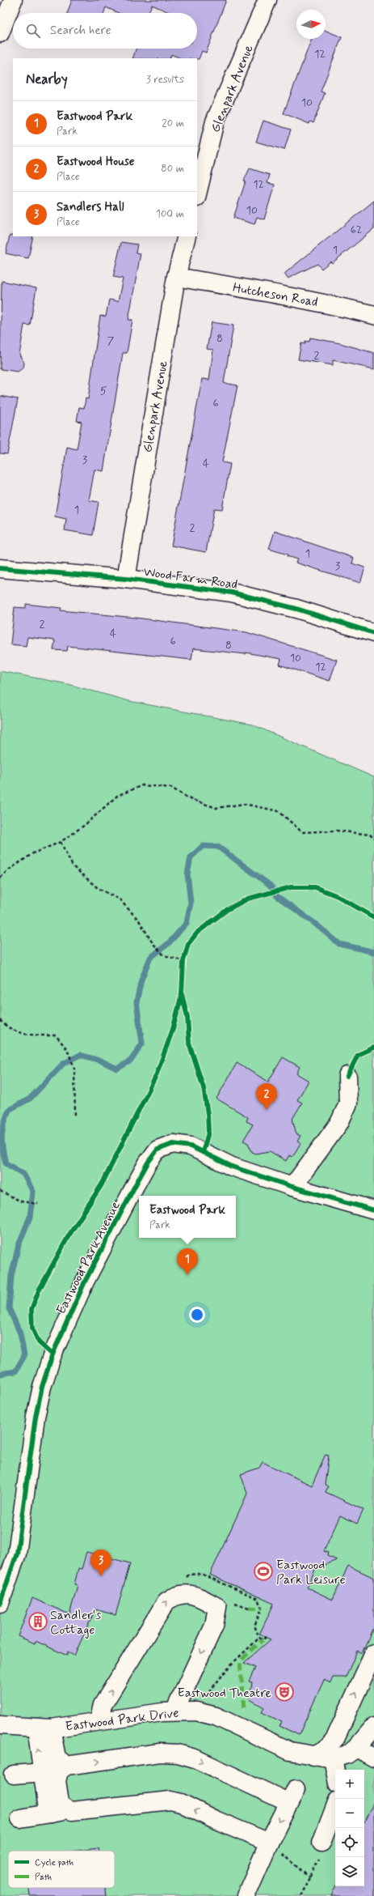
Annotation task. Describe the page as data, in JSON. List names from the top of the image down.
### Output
{
  "streets": {
    "street": [
      "Glenpark Avenue",
      "Hutcheson Road",
      "Wood Farm Road",
      "Eastwood Park Avenue",
      "Eastwood Park Drive"
    ]
  },
  "crossings": [
    ["Glenpark Avenue", "Hutcheson Road"],
    ["Glenpark Avenue", "Wood Farm Road"]
  ],
  "places": {
    "sports": ["Eastwood Park Leisure"],
    "building": ["Sandler's Cottage"],
    "theatre": ["Eastwood Theatre"]
  },
  "house_numbers": [
    "12",
    "10",
    "12",
    "10",
    "62",
    "1",
    "8",
    "7",
    "2",
    "5",
    "6",
    "3",
    "4",
    "1",
    "2",
    "1",
    "3",
    "2",
    "4",
    "6",
    "8",
    "10",
    "12"
  ],
  "legend": ["Cycle path", "Path"],
  "north": "right",
  "page": {
    "search": "Search here",
    "heading": ["Nearby", "3 results"],
    "list": [
      {
        "mark": "1",
        "name": "Eastwood Park",
        "note": "Park",
        "value": "20 m"
      },
      {
        "mark": "2",
        "name": "Eastwood House",
        "note": "Place",
        "value": "80 m"
      },
      {
        "mark": "3",
        "name": "Sandlers Hall",
        "note": "Place",
        "value": "100 m"
      }
    ],
    "pins": ["2", "1", "3"],
    "popup": ["Eastwood Park", "Park"],
    "map_buttons": ["+", "−"]
  }
}
